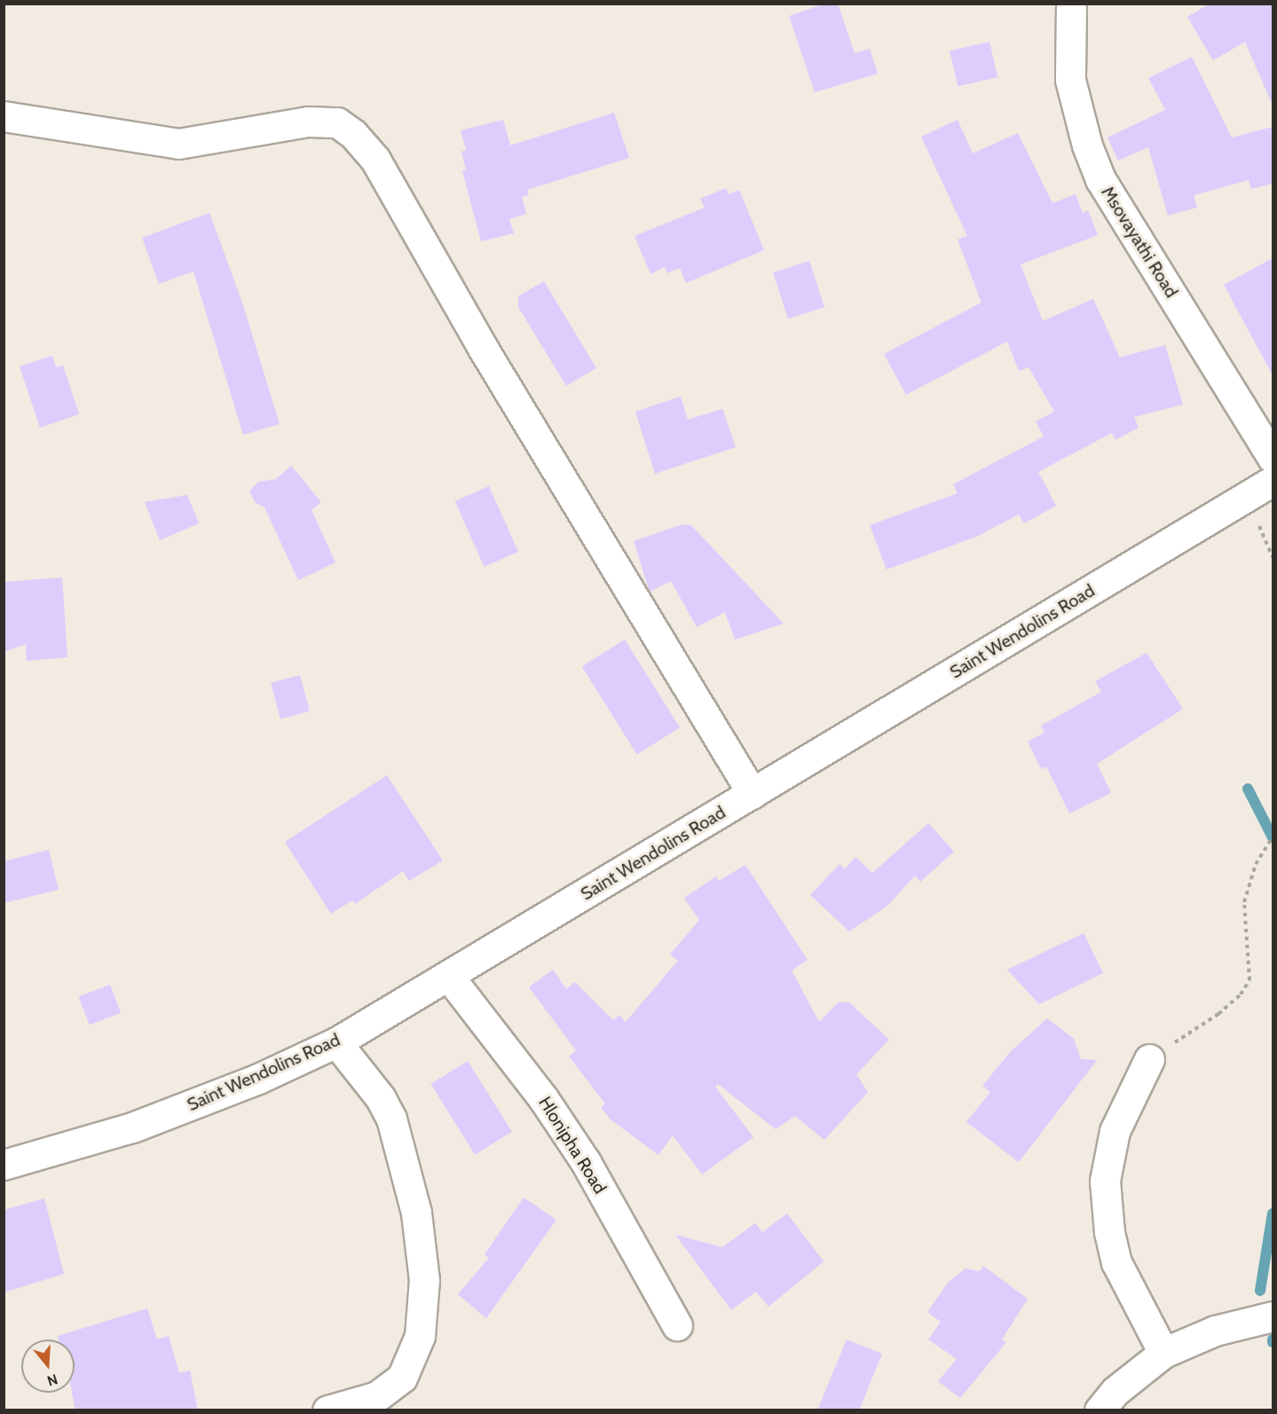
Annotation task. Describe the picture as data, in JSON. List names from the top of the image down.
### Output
{
  "streets": {
    "street": ["Msovayathi Road", "Saint Wendolins Road", "Hlonipha Road"]
  },
  "crossings": [
    ["Saint Wendolins Road", "Hlonipha Road"]
  ],
  "north": "bottom"
}
